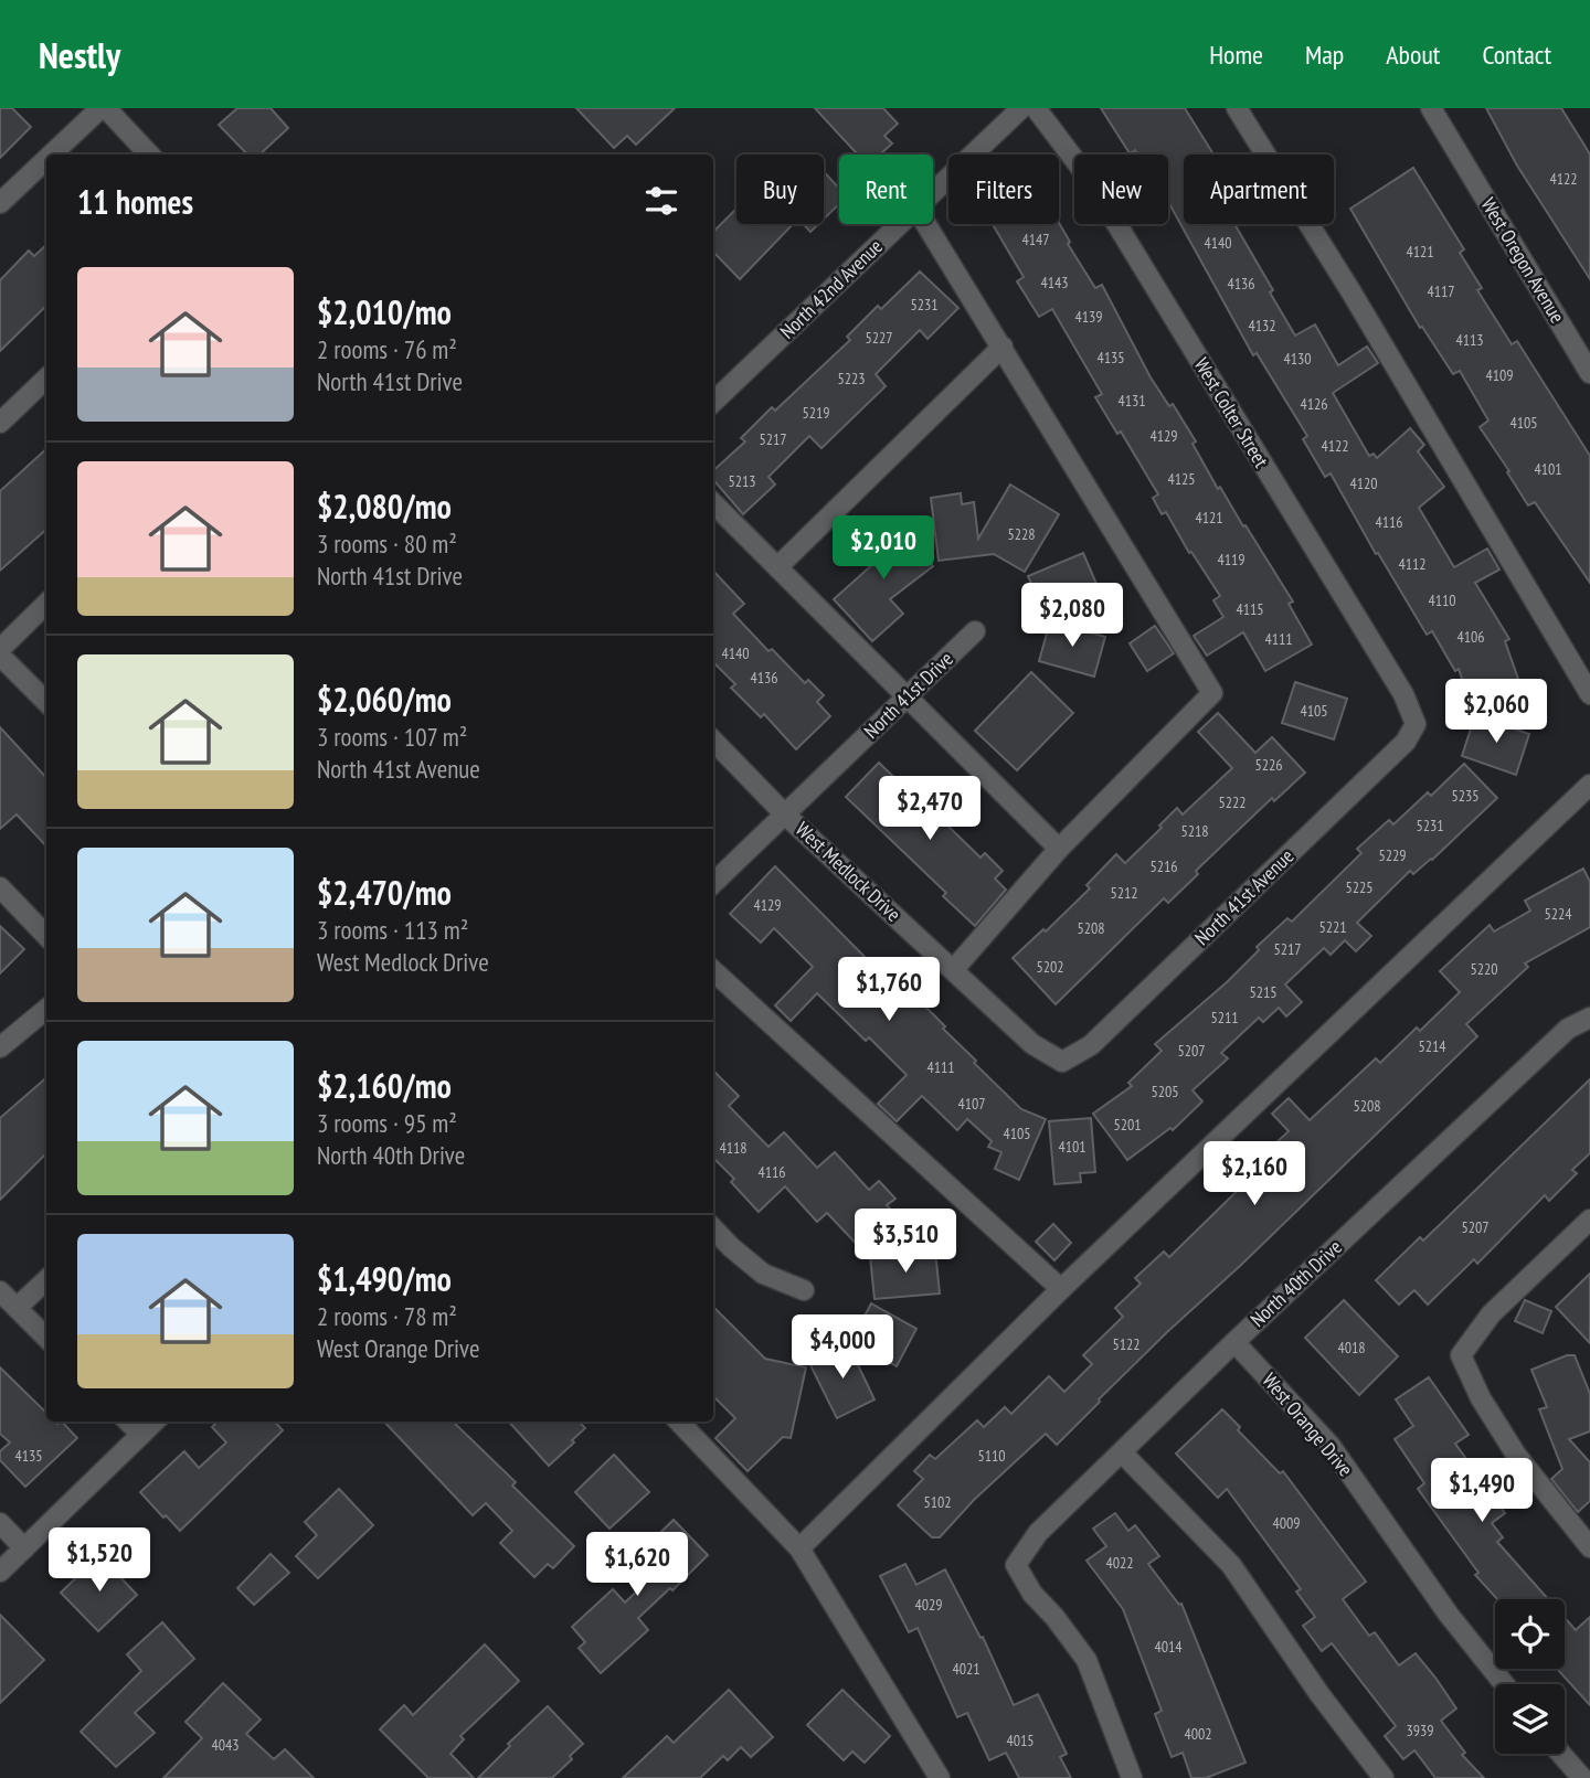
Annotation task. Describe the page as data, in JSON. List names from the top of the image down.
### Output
{
  "streets": {
    "street": [
      "West Oregon Avenue",
      "North 42nd Avenue",
      "West Colter Street",
      "North 41st Drive",
      "West Medlock Drive",
      "North 41st Avenue",
      "North 40th Drive",
      "West Orange Drive"
    ]
  },
  "crossings": [
    ["West Colter Street", "North 41st Avenue"],
    ["North 41st Drive", "West Medlock Drive"],
    ["West Medlock Drive", "North 41st Avenue"],
    ["North 40th Drive", "West Orange Drive"]
  ],
  "house_numbers": [
    "4122",
    "4147",
    "4140",
    "4121",
    "4143",
    "4136",
    "4117",
    "5231",
    "4139",
    "4132",
    "5227",
    "4113",
    "4135",
    "4130",
    "4109",
    "5223",
    "4131",
    "4126",
    "5219",
    "4105",
    "4129",
    "5217",
    "4122",
    "4101",
    "4125",
    "5213",
    "4120",
    "4121",
    "4116",
    "5228",
    "4119",
    "4112",
    "4110",
    "4115",
    "4106",
    "4111",
    "4140",
    "4136",
    "4105",
    "5226",
    "5235",
    "5222",
    "5231",
    "5218",
    "5229",
    "5216",
    "5225",
    "5212",
    "4129",
    "5224",
    "5221",
    "5208",
    "5217",
    "5202",
    "5220",
    "5215",
    "5211",
    "5214",
    "5207",
    "4111",
    "5205",
    "4107",
    "5208",
    "5201",
    "4105",
    "4101",
    "4118",
    "4116",
    "5207",
    "5122",
    "4018",
    "4135",
    "5110",
    "5102",
    "4009",
    "4022",
    "4029",
    "4014",
    "4021",
    "3939",
    "4002",
    "4015",
    "4043"
  ],
  "page": {
    "header": "Nestly",
    "nav": [
      "Home",
      "Map",
      "About",
      "Contact"
    ],
    "chip": [
      "Buy",
      "Rent",
      "Filters",
      "New",
      "Apartment"
    ],
    "heading": "11 homes",
    "list": [
      {
        "name": "$2,010/mo",
        "note": "2 rooms · 76 m² · North 41st Drive"
      },
      {
        "name": "$2,080/mo",
        "note": "3 rooms · 80 m² · North 41st Drive"
      },
      {
        "name": "$2,060/mo",
        "note": "3 rooms · 107 m² · North 41st Avenue"
      },
      {
        "name": "$2,470/mo",
        "note": "3 rooms · 113 m² · West Medlock Drive"
      },
      {
        "name": "$2,160/mo",
        "note": "3 rooms · 95 m² · North 40th Drive"
      },
      {
        "name": "$1,490/mo",
        "note": "2 rooms · 78 m² · West Orange Drive"
      }
    ],
    "price": [
      "$2,010",
      "$2,080",
      "$2,060",
      "$2,470",
      "$1,760",
      "$2,160",
      "$3,510",
      "$4,000",
      "$1,490",
      "$1,520",
      "$1,620"
    ]
  }
}
